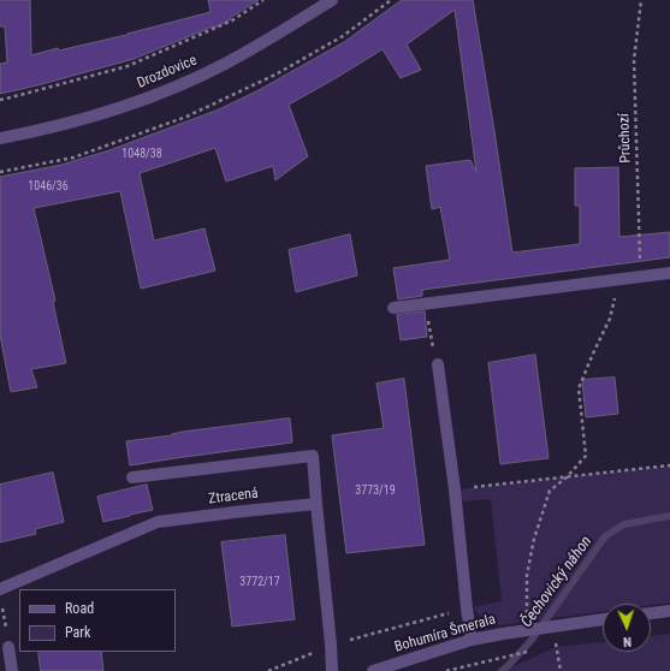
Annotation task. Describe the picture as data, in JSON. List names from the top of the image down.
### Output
{
  "streets": {
    "street": ["Drozdovice", "Ztracená", "Bohumíra Šmerala"],
    "path": ["Průchozí"]
  },
  "water": ["Čechovický náhon"],
  "house_numbers": [
    "1048/38",
    "1046/36",
    "3773/19",
    "3772/17"
  ],
  "legend": ["Road", "Park"],
  "north": "bottom"
}
